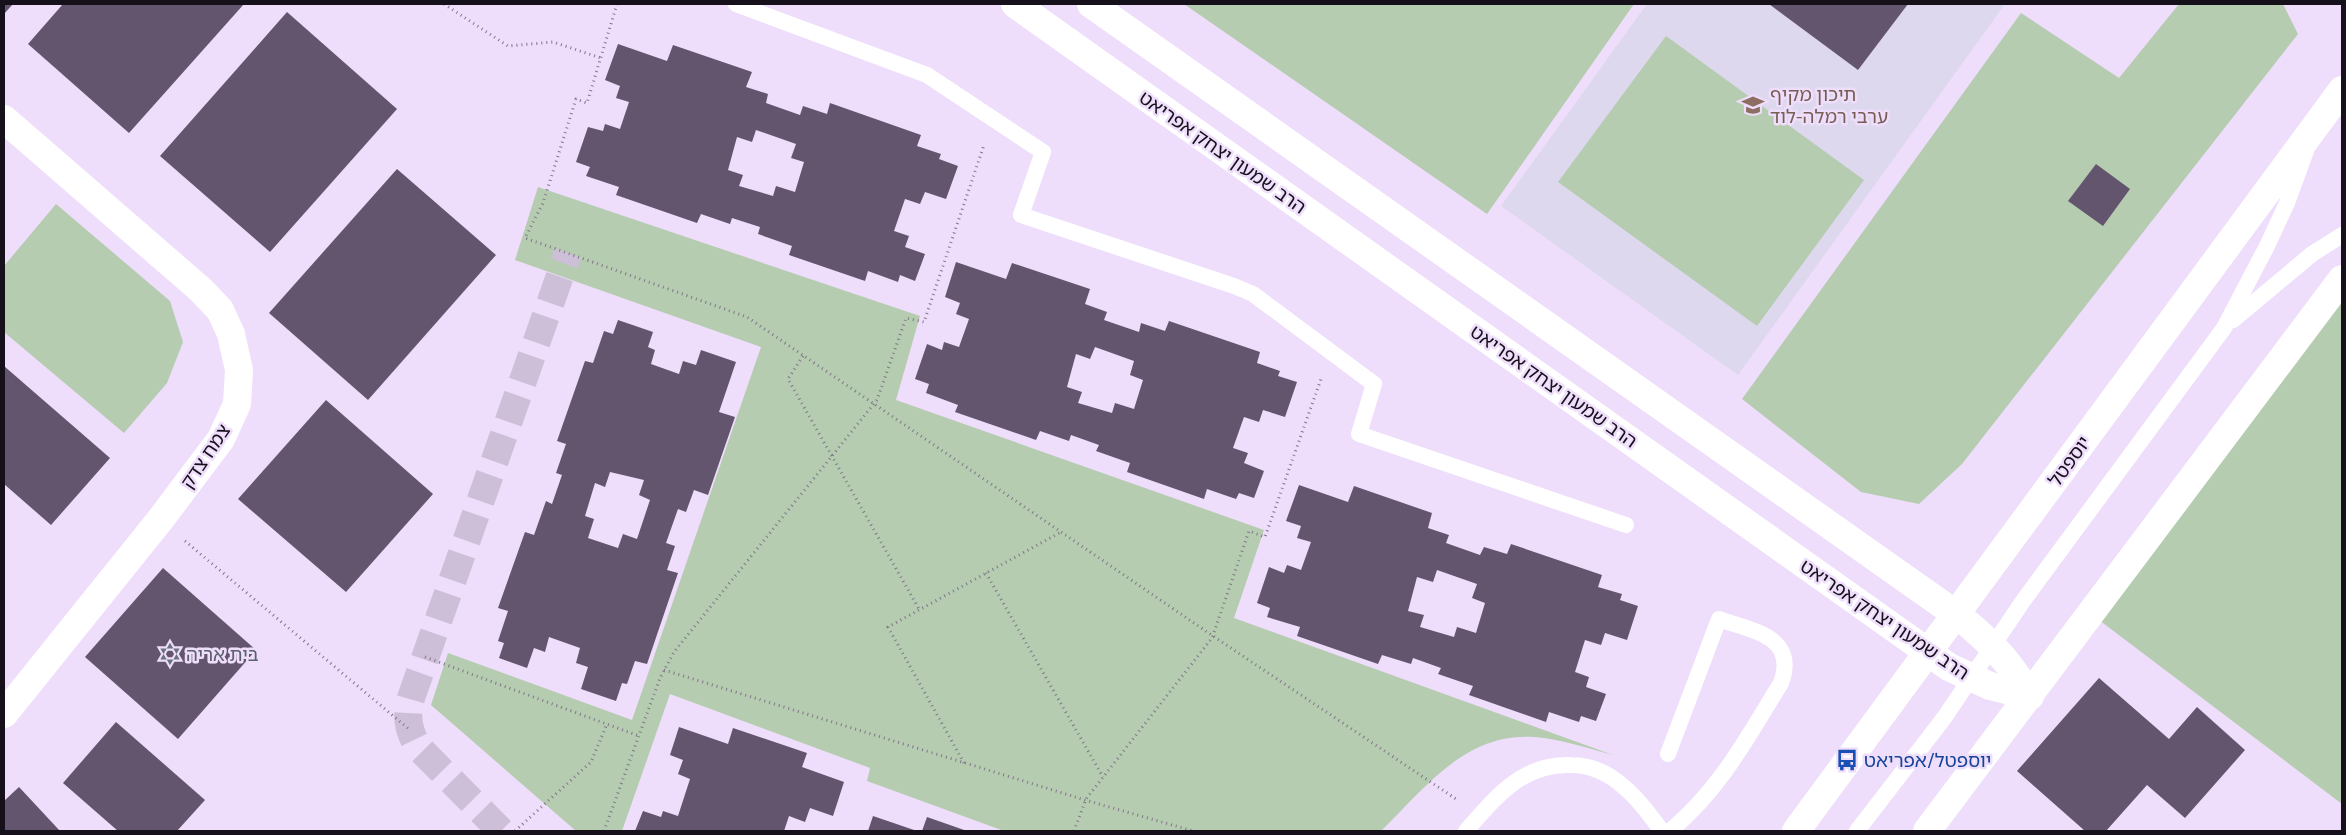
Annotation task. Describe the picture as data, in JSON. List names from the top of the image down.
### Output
{
  "streets": {
    "street": ["הרב שמעון יצחק אפריאט", "צמח צדק", "יוספטל"]
  },
  "crossings": [
    ["הרב שמעון יצחק אפריאט", "יוספטל"]
  ],
  "places": {
    "school or university": ["תיכון מקיף ערבי רמלה-לוד"],
    "synagogue": ["בית אריה"],
    "bus stop": ["יוספטל/אפריאט"]
  }
}
